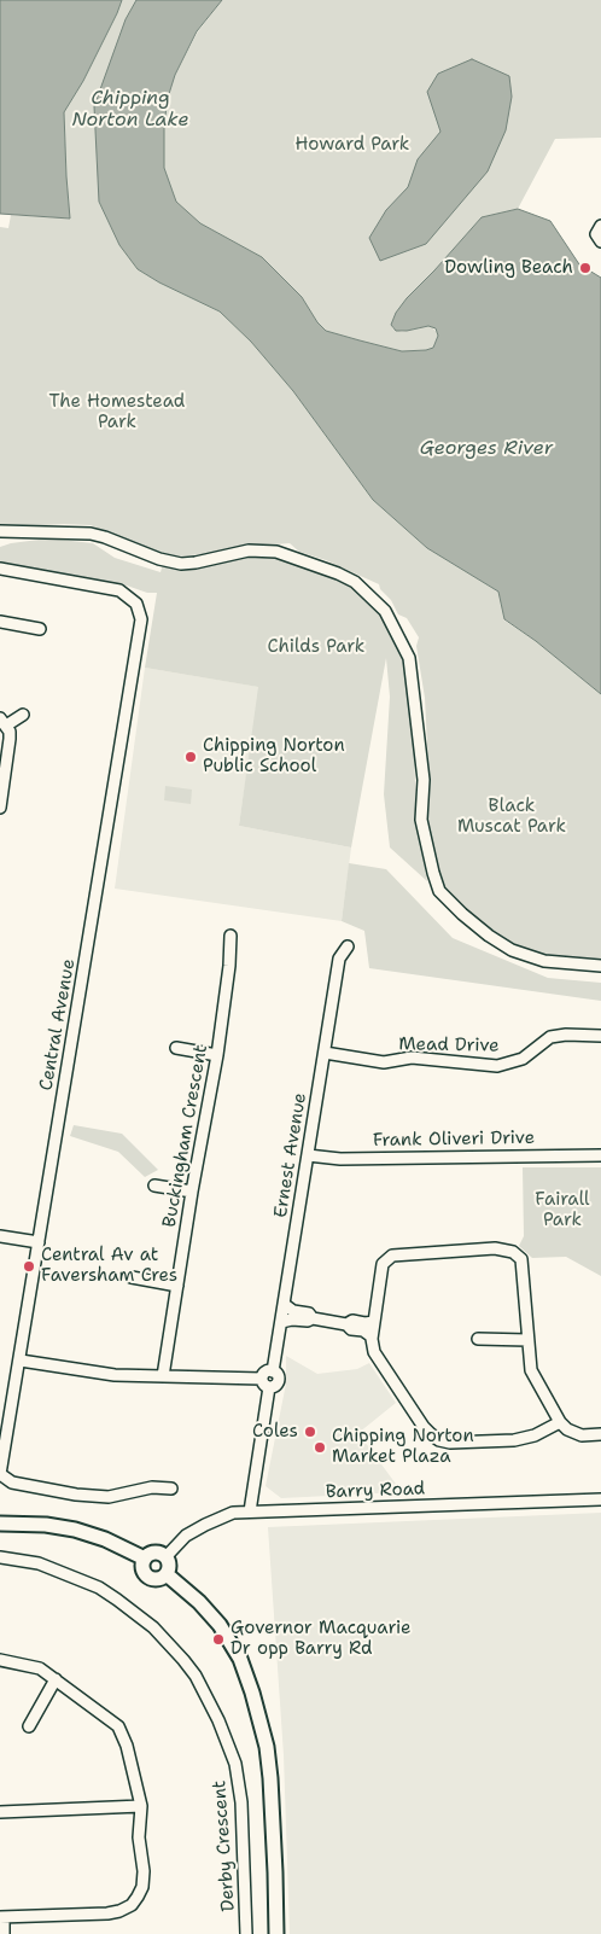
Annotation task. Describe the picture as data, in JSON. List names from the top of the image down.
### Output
{
  "streets": {
    "street": [
      "Central Avenue",
      "Mead Drive",
      "Buckingham Crescent",
      "Frank Oliveri Drive",
      "Ernest Avenue",
      "Barry Road",
      "Derby Crescent"
    ]
  },
  "crossings": [
    ["Mead Drive", "Ernest Avenue"],
    ["Frank Oliveri Drive", "Ernest Avenue"]
  ],
  "water": ["Chipping Norton Lake", "Georges River"],
  "parks": [
    "Howard Park",
    "The Homestead Park",
    "Childs Park",
    "Black Muscat Park",
    "Fairall Park"
  ],
  "places": [
    "Dowling Beach",
    "Chipping Norton Public School",
    "Central Av at Faversham Cres",
    "Coles",
    "Chipping Norton Market Plaza",
    "Governor Macquarie Dr opp Barry Rd"
  ]
}
